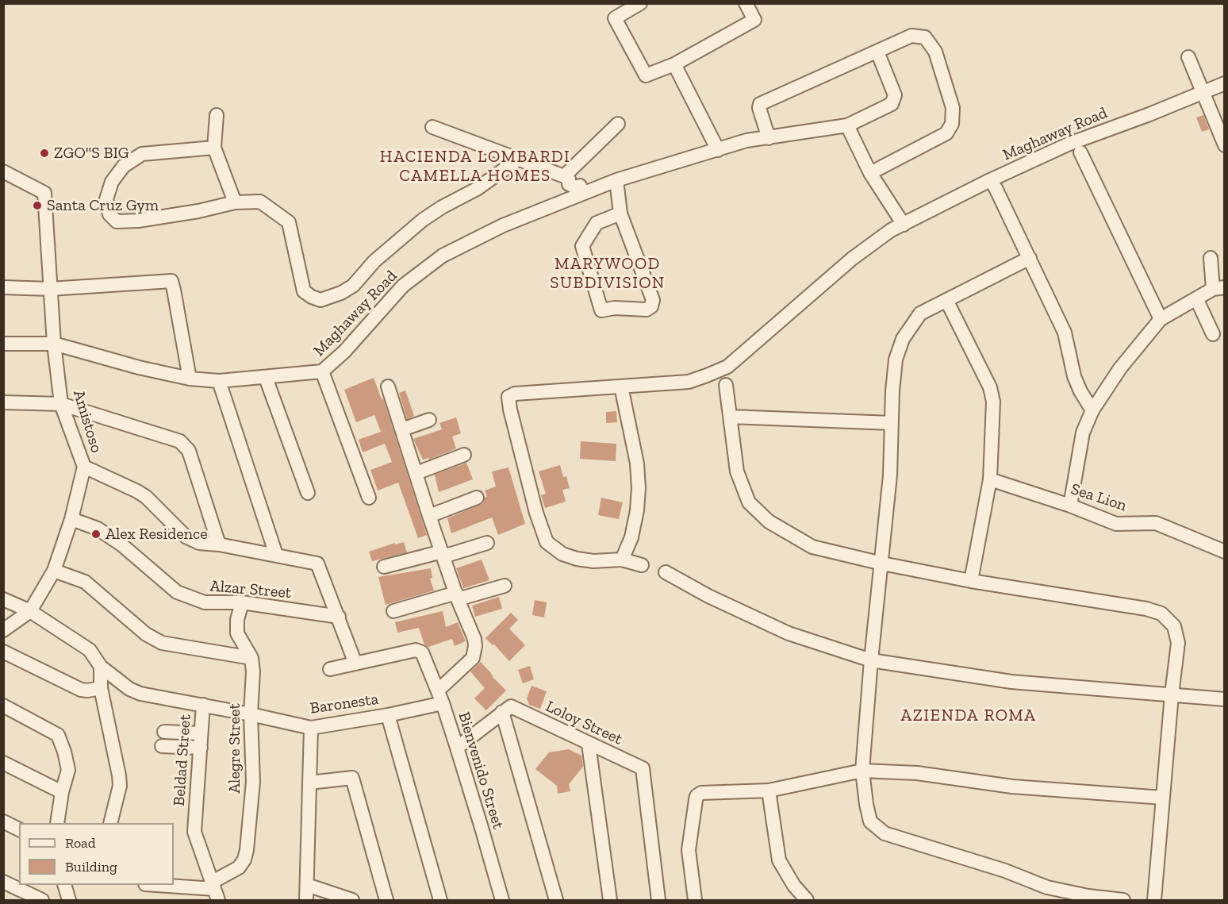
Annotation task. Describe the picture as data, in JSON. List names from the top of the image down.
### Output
{
  "streets": {
    "street": [
      "Maghaway Road",
      "Amistoso",
      "Sea Lion",
      "Alzar Street",
      "Baronesta",
      "Loloy Street",
      "Alegre Street",
      "Beldad Street",
      "Bienvenido Street"
    ]
  },
  "crossings": [
    ["Maghaway Road", "Amistoso"],
    ["Amistoso", "Alzar Street"],
    ["Amistoso", "Baronesta"],
    ["Alzar Street", "Alegre Street"],
    ["Baronesta", "Alegre Street"],
    ["Baronesta", "Beldad Street"],
    ["Baronesta", "Bienvenido Street"],
    ["Alegre Street", "Beldad Street"]
  ],
  "districts": ["HACIENDA LOMBARDI CAMELLA HOMES", "MARYWOOD SUBDIVISION", "AZIENDA ROMA"],
  "places": ["ZGO\"S BIG", "Santa Cruz Gym", "Alex Residence"],
  "legend": ["Road", "Building"]
}
